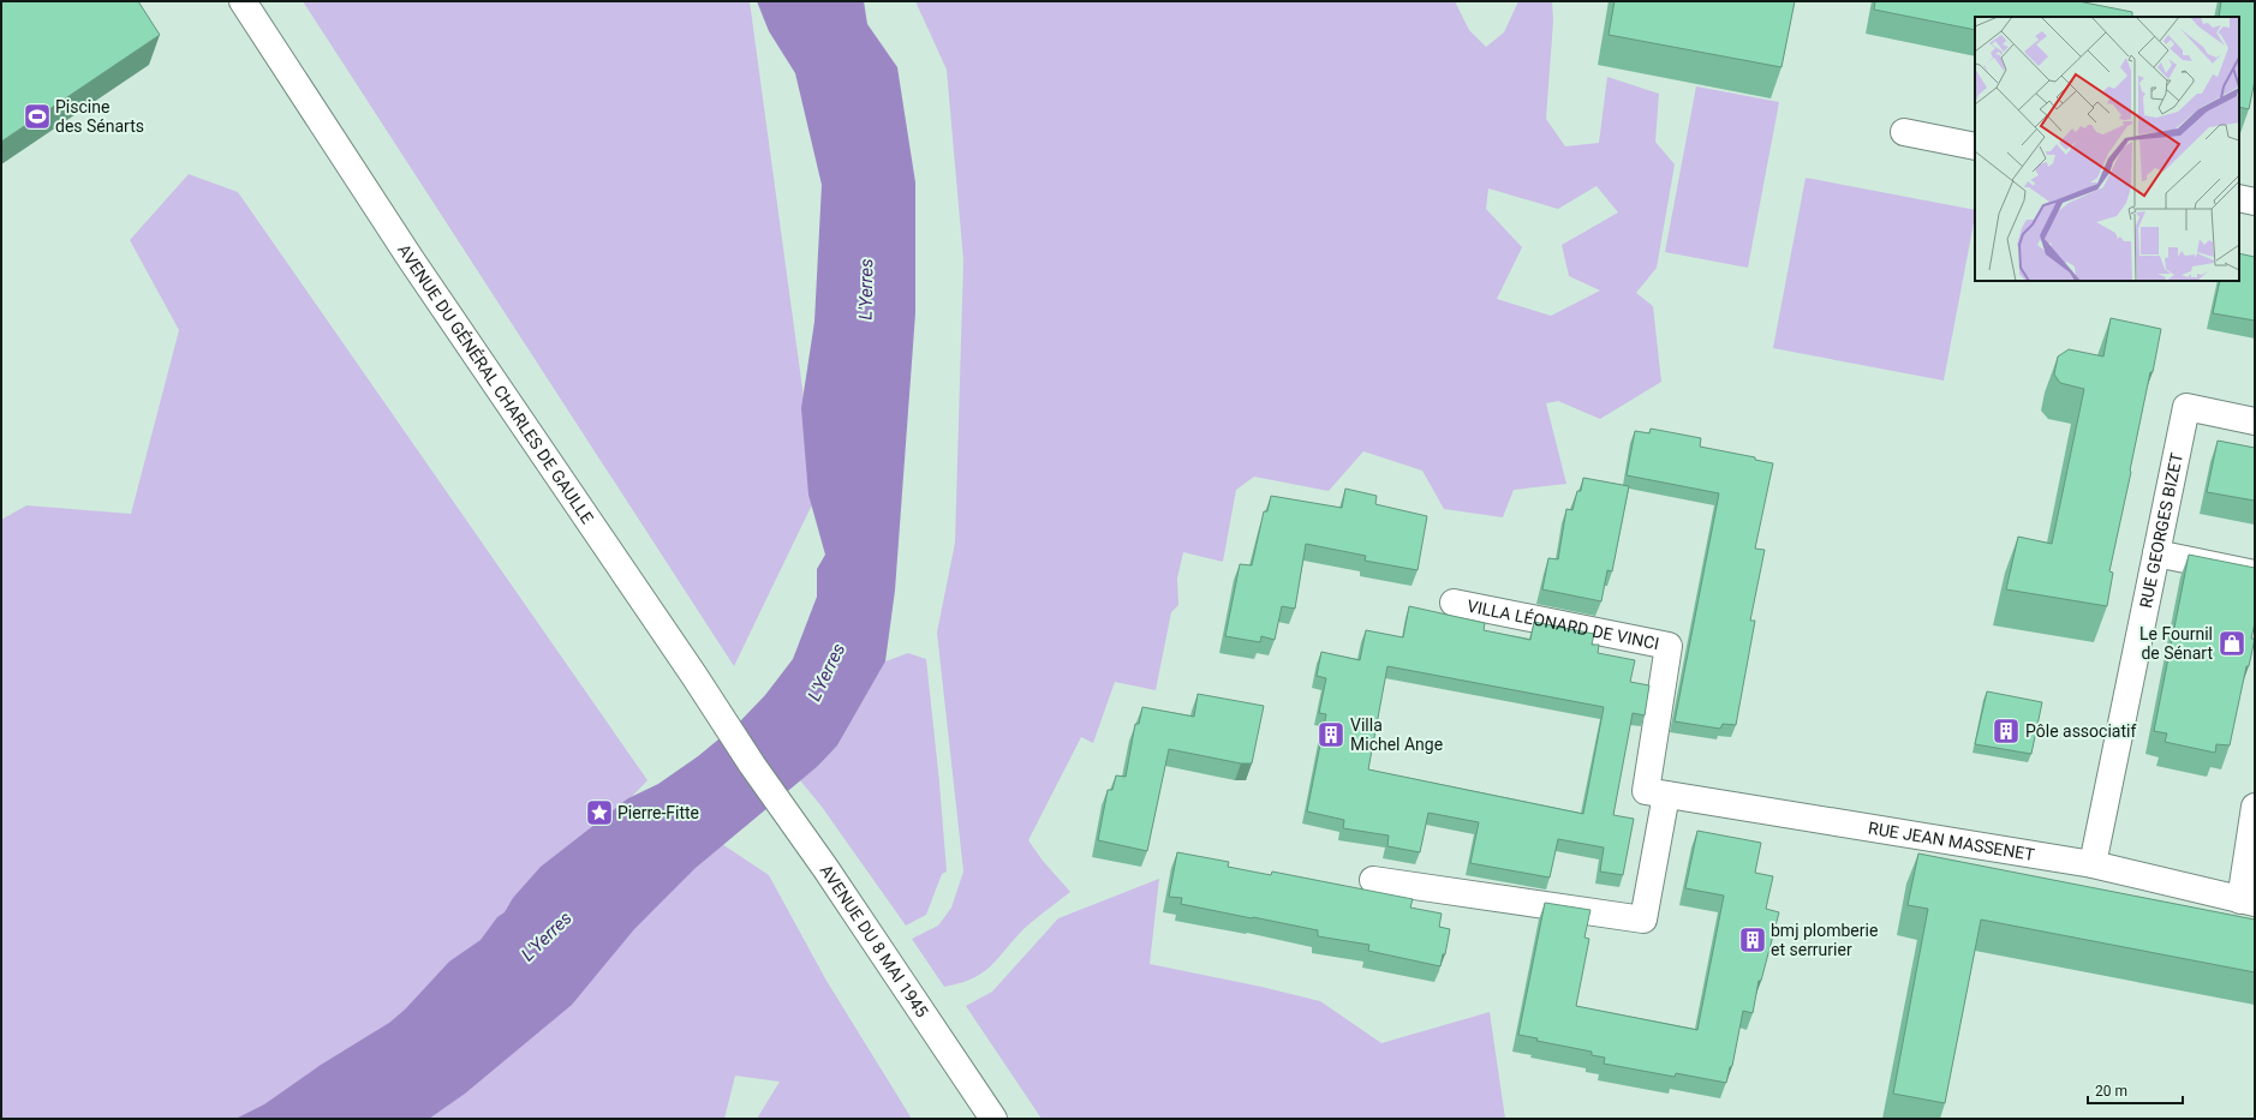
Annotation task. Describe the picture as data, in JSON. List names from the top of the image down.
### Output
{
  "streets": {
    "street": [
      "AVENUE DU GÉNÉRAL CHARLES DE GAULLE",
      "RUE GEORGES BIZET",
      "VILLA LÉONARD DE VINCI",
      "RUE JEAN MASSENET",
      "AVENUE DU 8 MAI 1945"
    ]
  },
  "crossings": [
    ["AVENUE DU GÉNÉRAL CHARLES DE GAULLE", "AVENUE DU 8 MAI 1945"],
    ["RUE GEORGES BIZET", "RUE JEAN MASSENET"],
    ["VILLA LÉONARD DE VINCI", "RUE JEAN MASSENET"]
  ],
  "water": ["L'Yerres"],
  "places": {
    "sports": ["Piscine des Sénarts"],
    "shop": ["Le Fournil de Sénart"],
    "building": ["Pôle associatif", "Villa Michel Ange", "bmj plomberie et serrurier"],
    "place": ["Pierre-Fitte"]
  },
  "scale_bar": "20 m"
}
